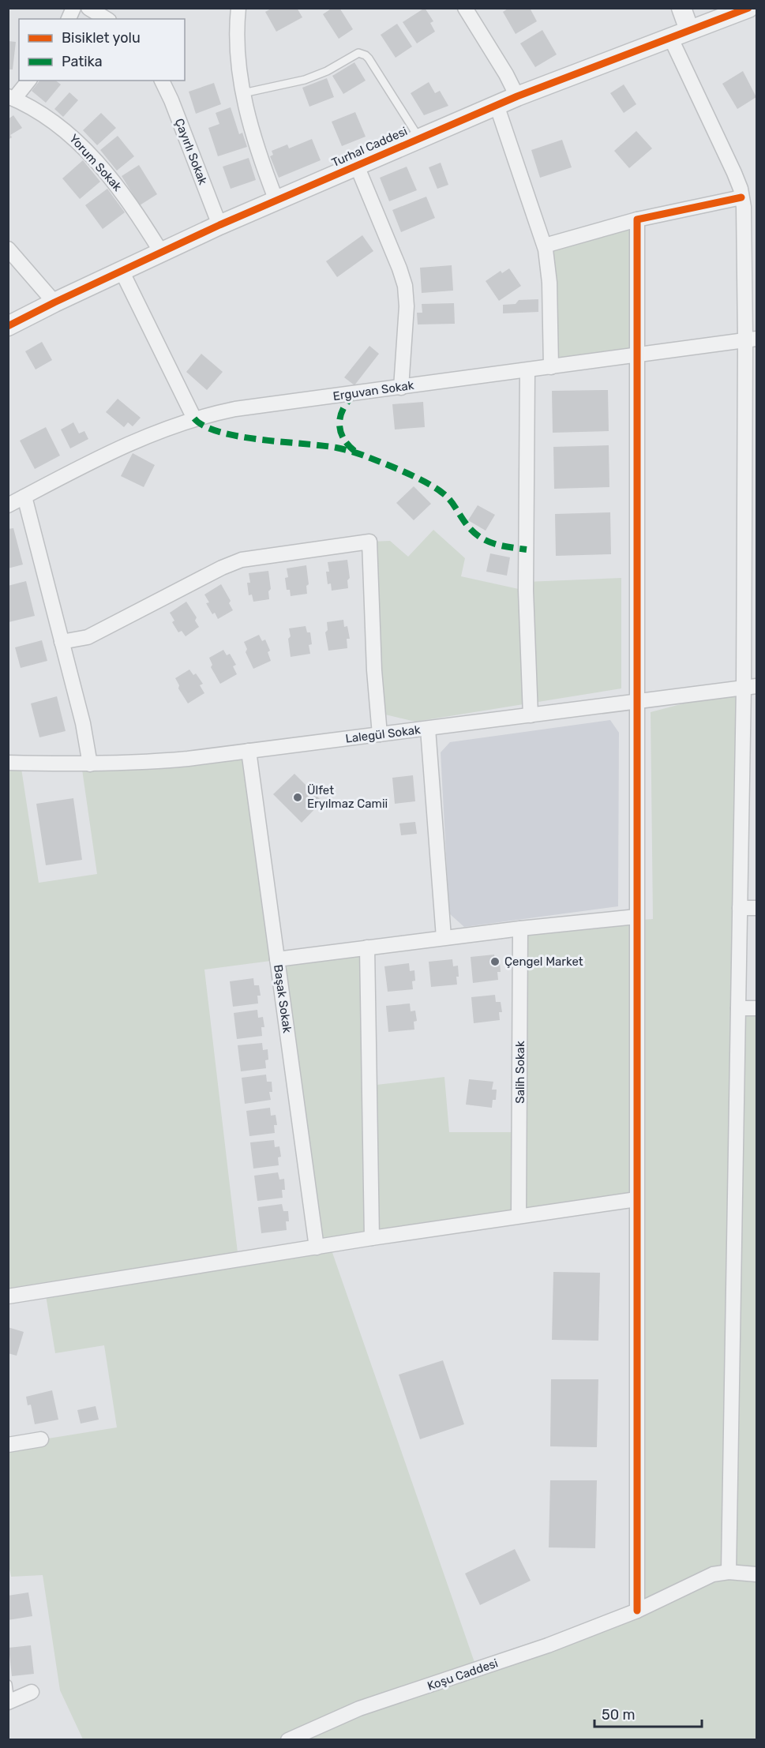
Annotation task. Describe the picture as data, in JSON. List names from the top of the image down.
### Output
{
  "streets": {
    "street": [
      "Turhal Caddesi",
      "Çayırlı Sokak",
      "Yorum Sokak",
      "Erguvan Sokak",
      "Lalegül Sokak",
      "Başak Sokak",
      "Salih Sokak",
      "Koşu Caddesi"
    ]
  },
  "crossings": [
    ["Turhal Caddesi", "Çayırlı Sokak"],
    ["Turhal Caddesi", "Yorum Sokak"],
    ["Lalegül Sokak", "Başak Sokak"]
  ],
  "places": ["Ülfet Eryılmaz Camii", "Çengel Market"],
  "legend": ["Bisiklet yolu", "Patika"],
  "scale_bar": "50 m"
}
